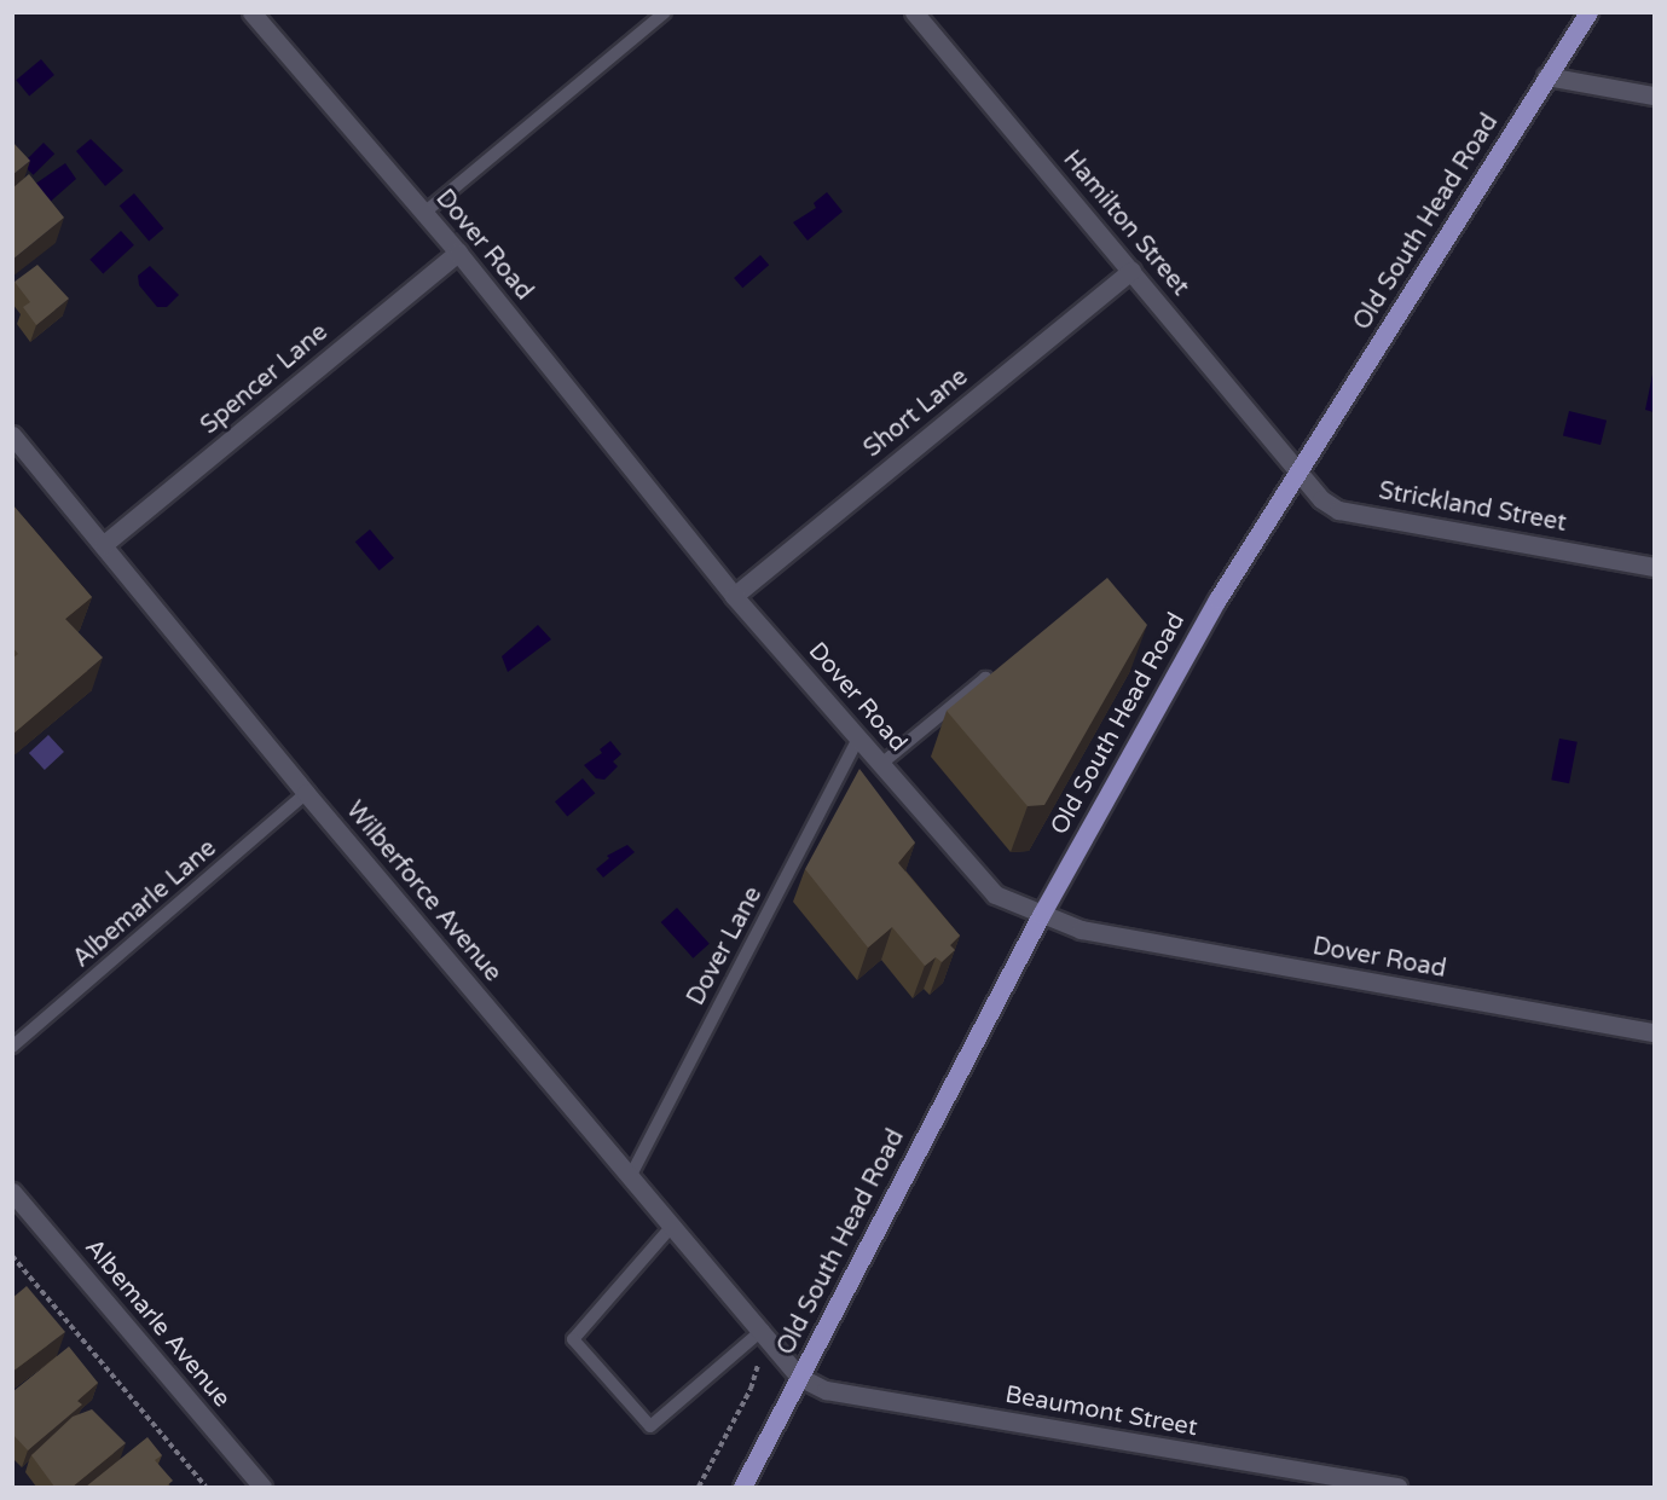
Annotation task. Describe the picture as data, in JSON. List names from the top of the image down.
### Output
{
  "streets": {
    "main road": ["Old South Head Road"],
    "street": [
      "Hamilton Street",
      "Dover Road",
      "Spencer Lane",
      "Short Lane",
      "Strickland Street",
      "Wilberforce Avenue",
      "Albemarle Avenue",
      "Beaumont Street"
    ],
    "lane": ["Albemarle Lane", "Dover Lane"]
  },
  "crossings": [
    ["Old South Head Road", "Hamilton Street"],
    ["Old South Head Road", "Dover Road"],
    ["Old South Head Road", "Strickland Street"],
    ["Old South Head Road", "Wilberforce Avenue"],
    ["Old South Head Road", "Beaumont Street"],
    ["Hamilton Street", "Short Lane"],
    ["Hamilton Street", "Strickland Street"],
    ["Dover Road", "Spencer Lane"],
    ["Dover Road", "Short Lane"],
    ["Dover Road", "Dover Lane"],
    ["Spencer Lane", "Wilberforce Avenue"],
    ["Wilberforce Avenue", "Albemarle Lane"],
    ["Wilberforce Avenue", "Dover Lane"],
    ["Wilberforce Avenue", "Beaumont Street"]
  ]
}
